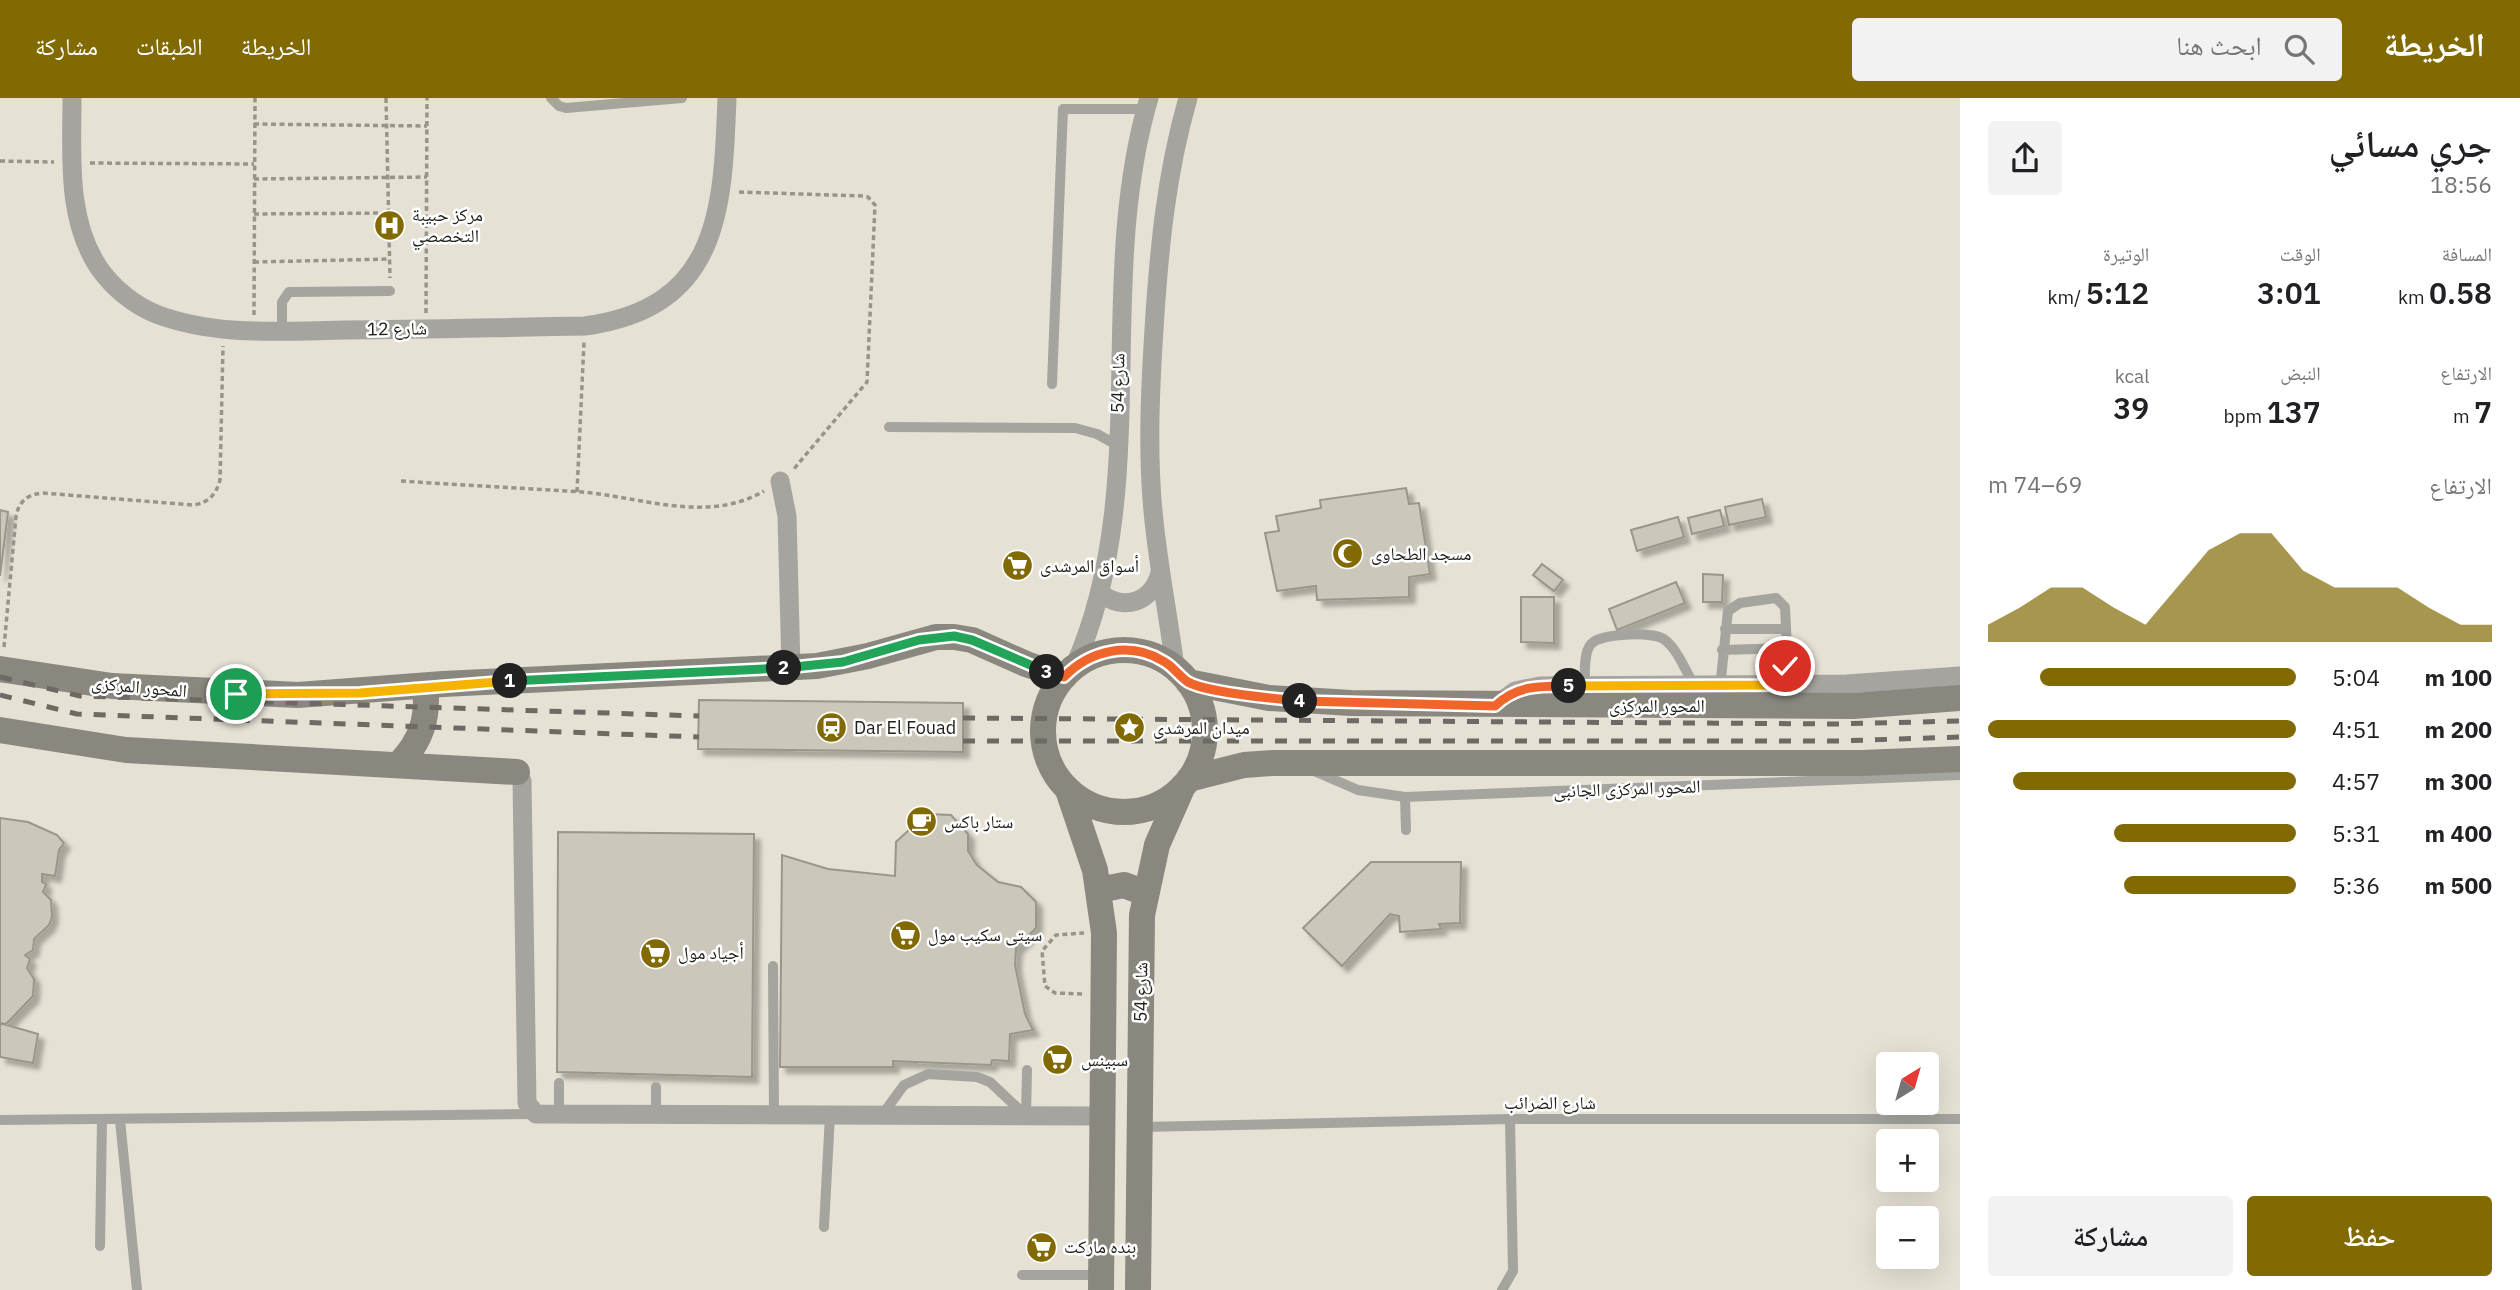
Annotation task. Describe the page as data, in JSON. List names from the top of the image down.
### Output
{
  "streets": {
    "main road": ["شارع 54", "المحور المركزى"],
    "street": ["شارع 12"],
    "lane": ["المحور المركزى الجانبى", "شارع الضرائب"]
  },
  "crossings": [
    ["شارع 54", "المحور المركزى"],
    ["شارع 54", "شارع الضرائب"]
  ],
  "places": {
    "hospital": ["مركز حبيبة التخصصي"],
    "mosque": ["مسجد الطحاوى"],
    "supermarket": [
      "أسواق المرشدى",
      "سيتى سكيب مول",
      "أجياد مول",
      "سبينس",
      "بنده ماركت"
    ],
    "station": ["Dar El Fouad"],
    "place": ["ميدان المرشدى"],
    "cafe": ["ستار باكس"]
  },
  "north": "top right",
  "page": {
    "header": "الخريطة",
    "search": "ابحث هنا",
    "nav": ["الخريطة", "الطبقات", "مشاركة"],
    "heading": ["جري مسائي", "18:56"],
    "stats": [
      ["المسافة", "0.58 km"],
      ["الوقت", "3:01"],
      ["الوتيرة", "5:12 /km"],
      ["الارتفاع", "7 m"],
      ["النبض", "137 bpm"],
      ["kcal", "39"]
    ],
    "chart": ["الارتفاع", "69–74 m"],
    "pins": [
      "2",
      "3",
      "1",
      "5",
      "4"
    ],
    "list": [
      {
        "name": "100 m",
        "note": "5:04"
      },
      {
        "name": "200 m",
        "note": "4:51"
      },
      {
        "name": "300 m",
        "note": "4:57"
      },
      {
        "name": "400 m",
        "note": "5:31"
      },
      {
        "name": "500 m",
        "note": "5:36"
      }
    ],
    "map_buttons": ["+", "−"],
    "buttons": ["حفظ", "مشاركة"]
  }
}
